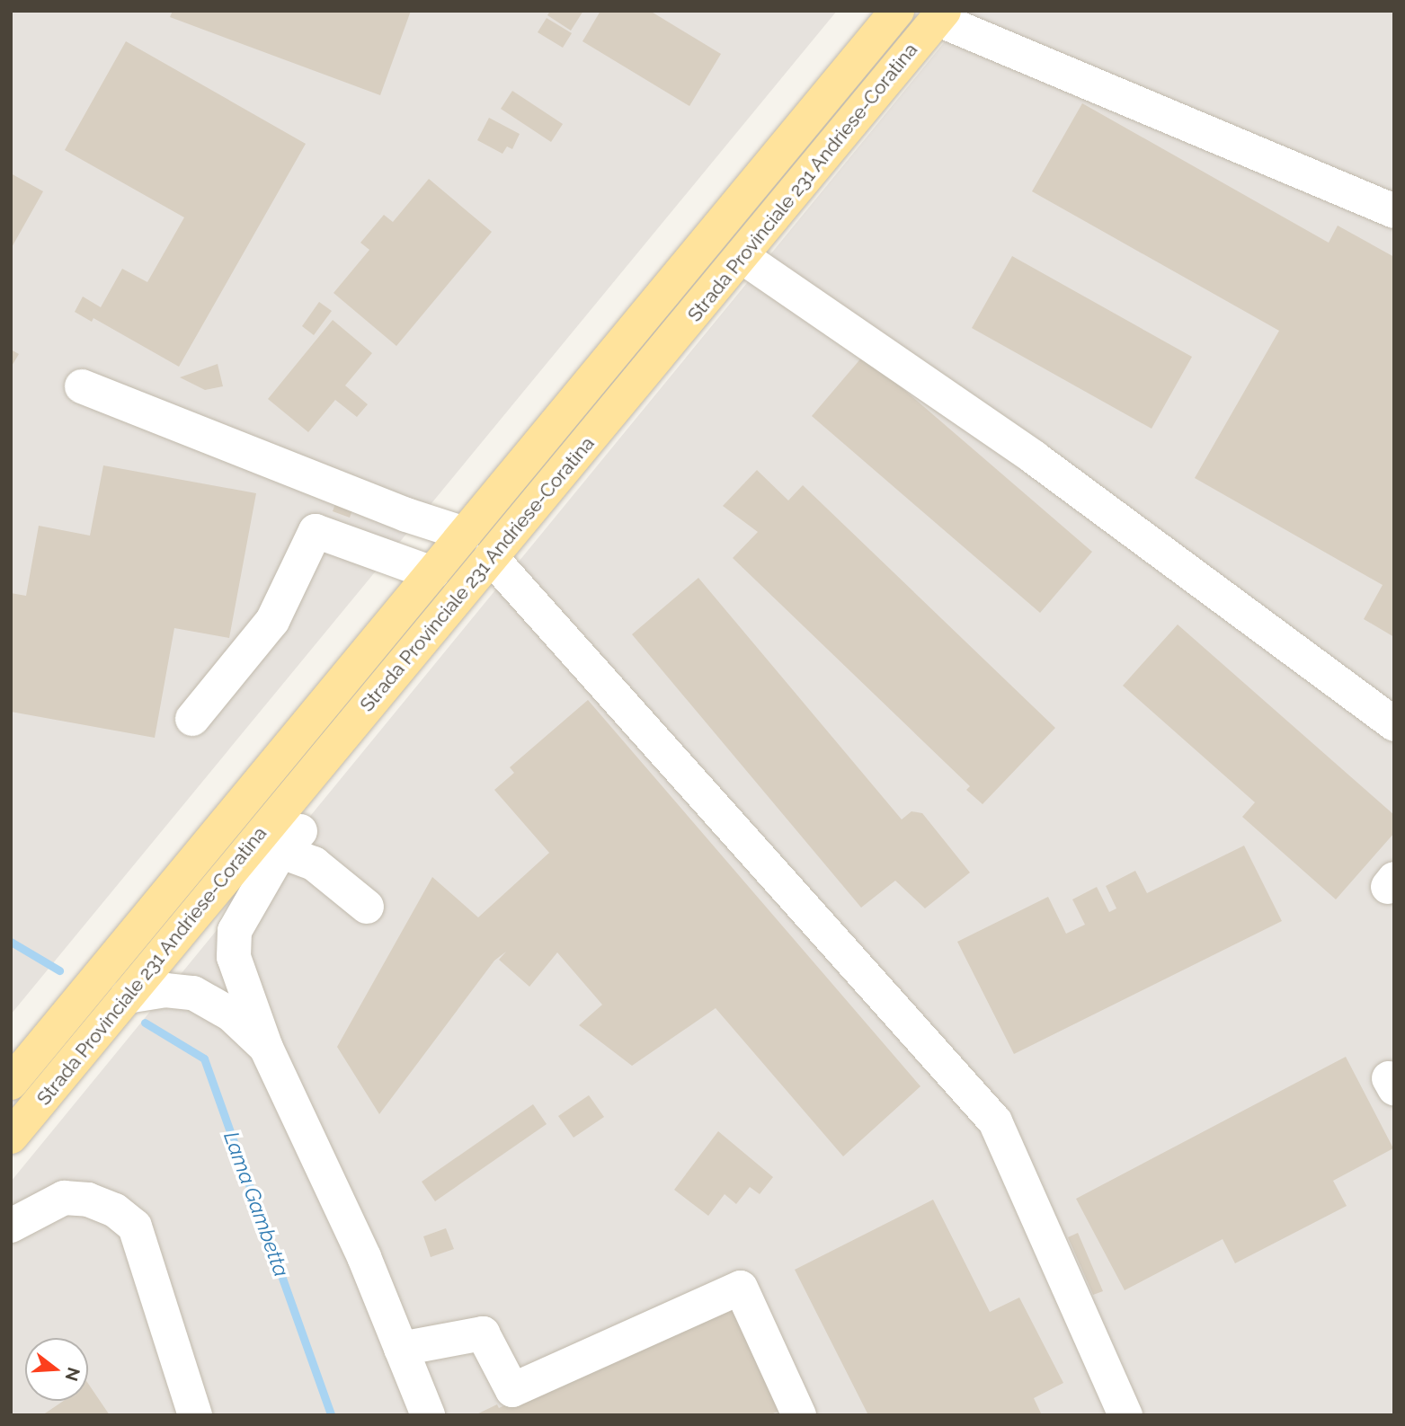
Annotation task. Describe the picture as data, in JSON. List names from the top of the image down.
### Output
{
  "streets": {
    "main road": ["Strada Provinciale 231 Andriese-Coratina"]
  },
  "water": ["Lama Gambetta"],
  "north": "right"
}
